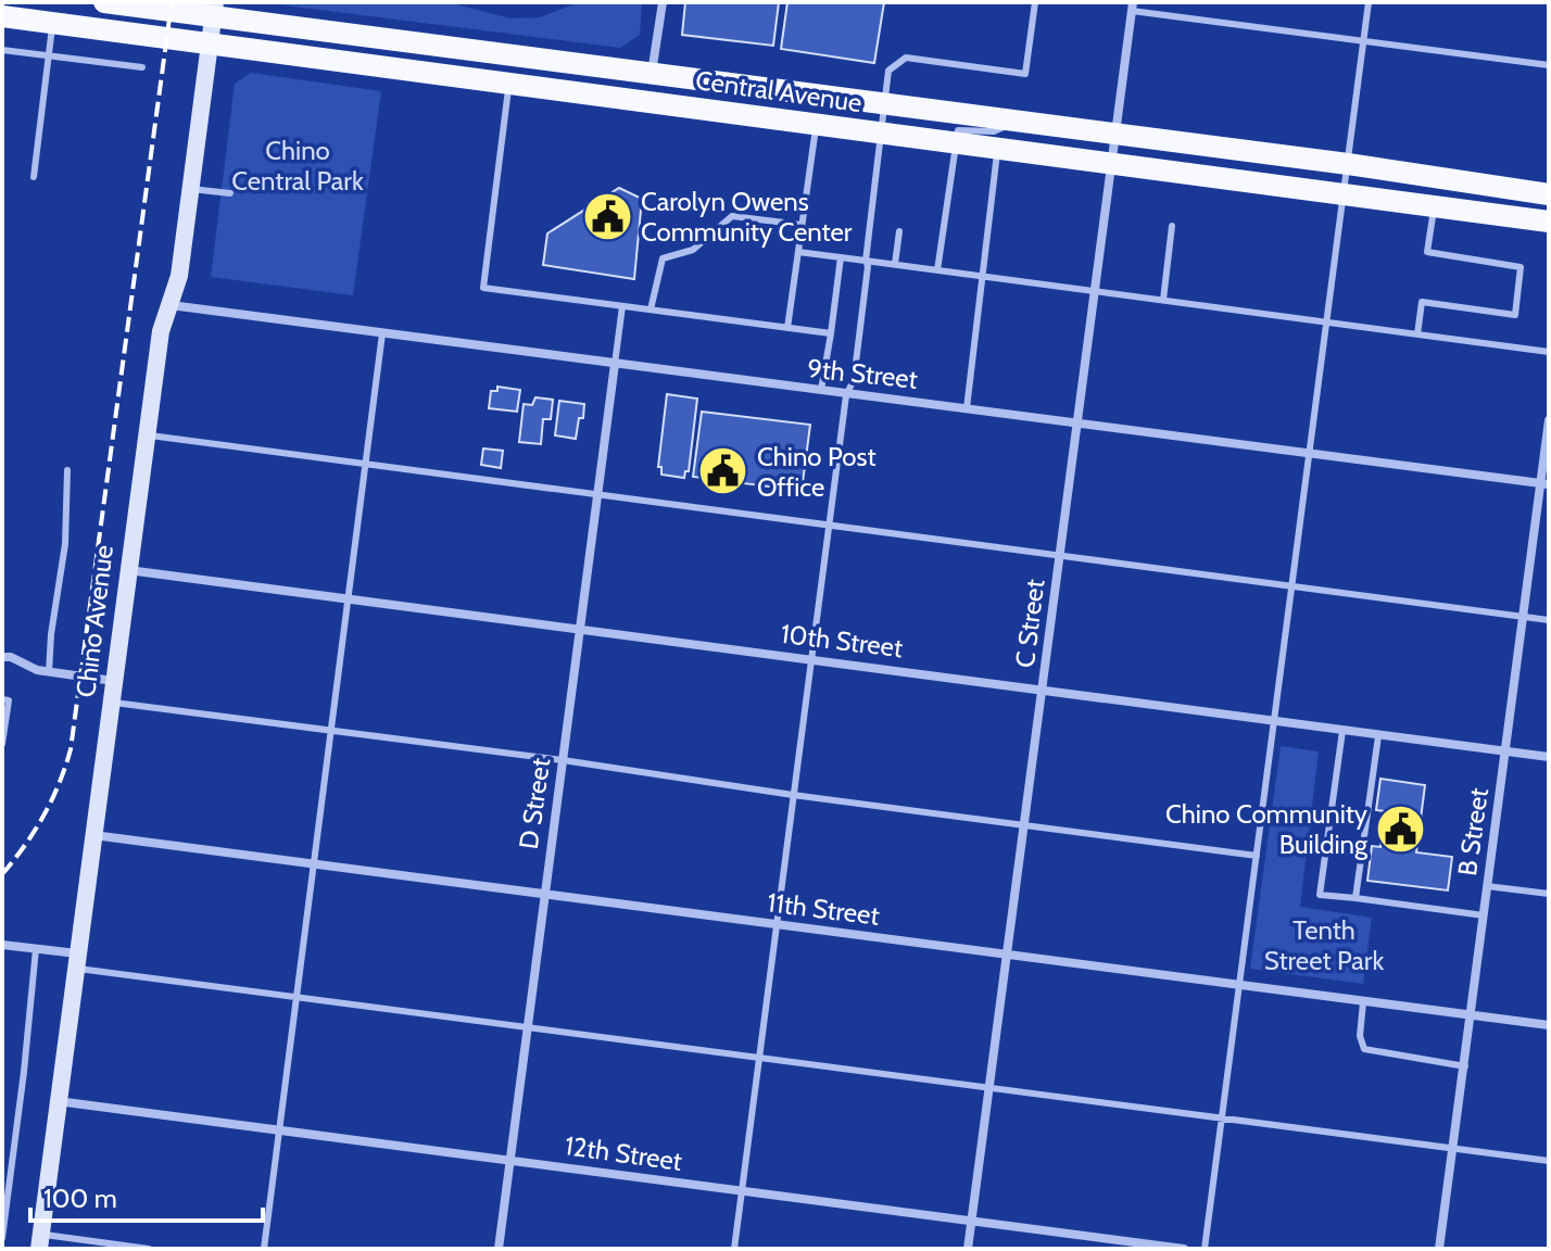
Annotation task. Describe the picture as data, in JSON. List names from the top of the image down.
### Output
{
  "streets": {
    "main road": ["Central Avenue", "Chino Avenue"],
    "street": [
      "9th Street",
      "C Street",
      "10th Street",
      "D Street",
      "B Street",
      "11th Street",
      "12th Street"
    ]
  },
  "crossings": [
    ["Central Avenue", "Chino Avenue"],
    ["Central Avenue", "C Street"],
    ["9th Street", "Chino Avenue"],
    ["9th Street", "C Street"],
    ["9th Street", "D Street"],
    ["9th Street", "B Street"],
    ["Chino Avenue", "10th Street"],
    ["Chino Avenue", "11th Street"],
    ["Chino Avenue", "12th Street"],
    ["C Street", "10th Street"],
    ["C Street", "11th Street"],
    ["C Street", "12th Street"],
    ["10th Street", "D Street"],
    ["10th Street", "B Street"],
    ["D Street", "11th Street"],
    ["D Street", "12th Street"],
    ["B Street", "11th Street"]
  ],
  "parks": ["Chino Central Park", "Tenth Street Park"],
  "places": {
    "public building": ["Carolyn Owens Community Center", "Chino Post Office", "Chino Community Building"]
  },
  "scale_bar": "100 m"
}
